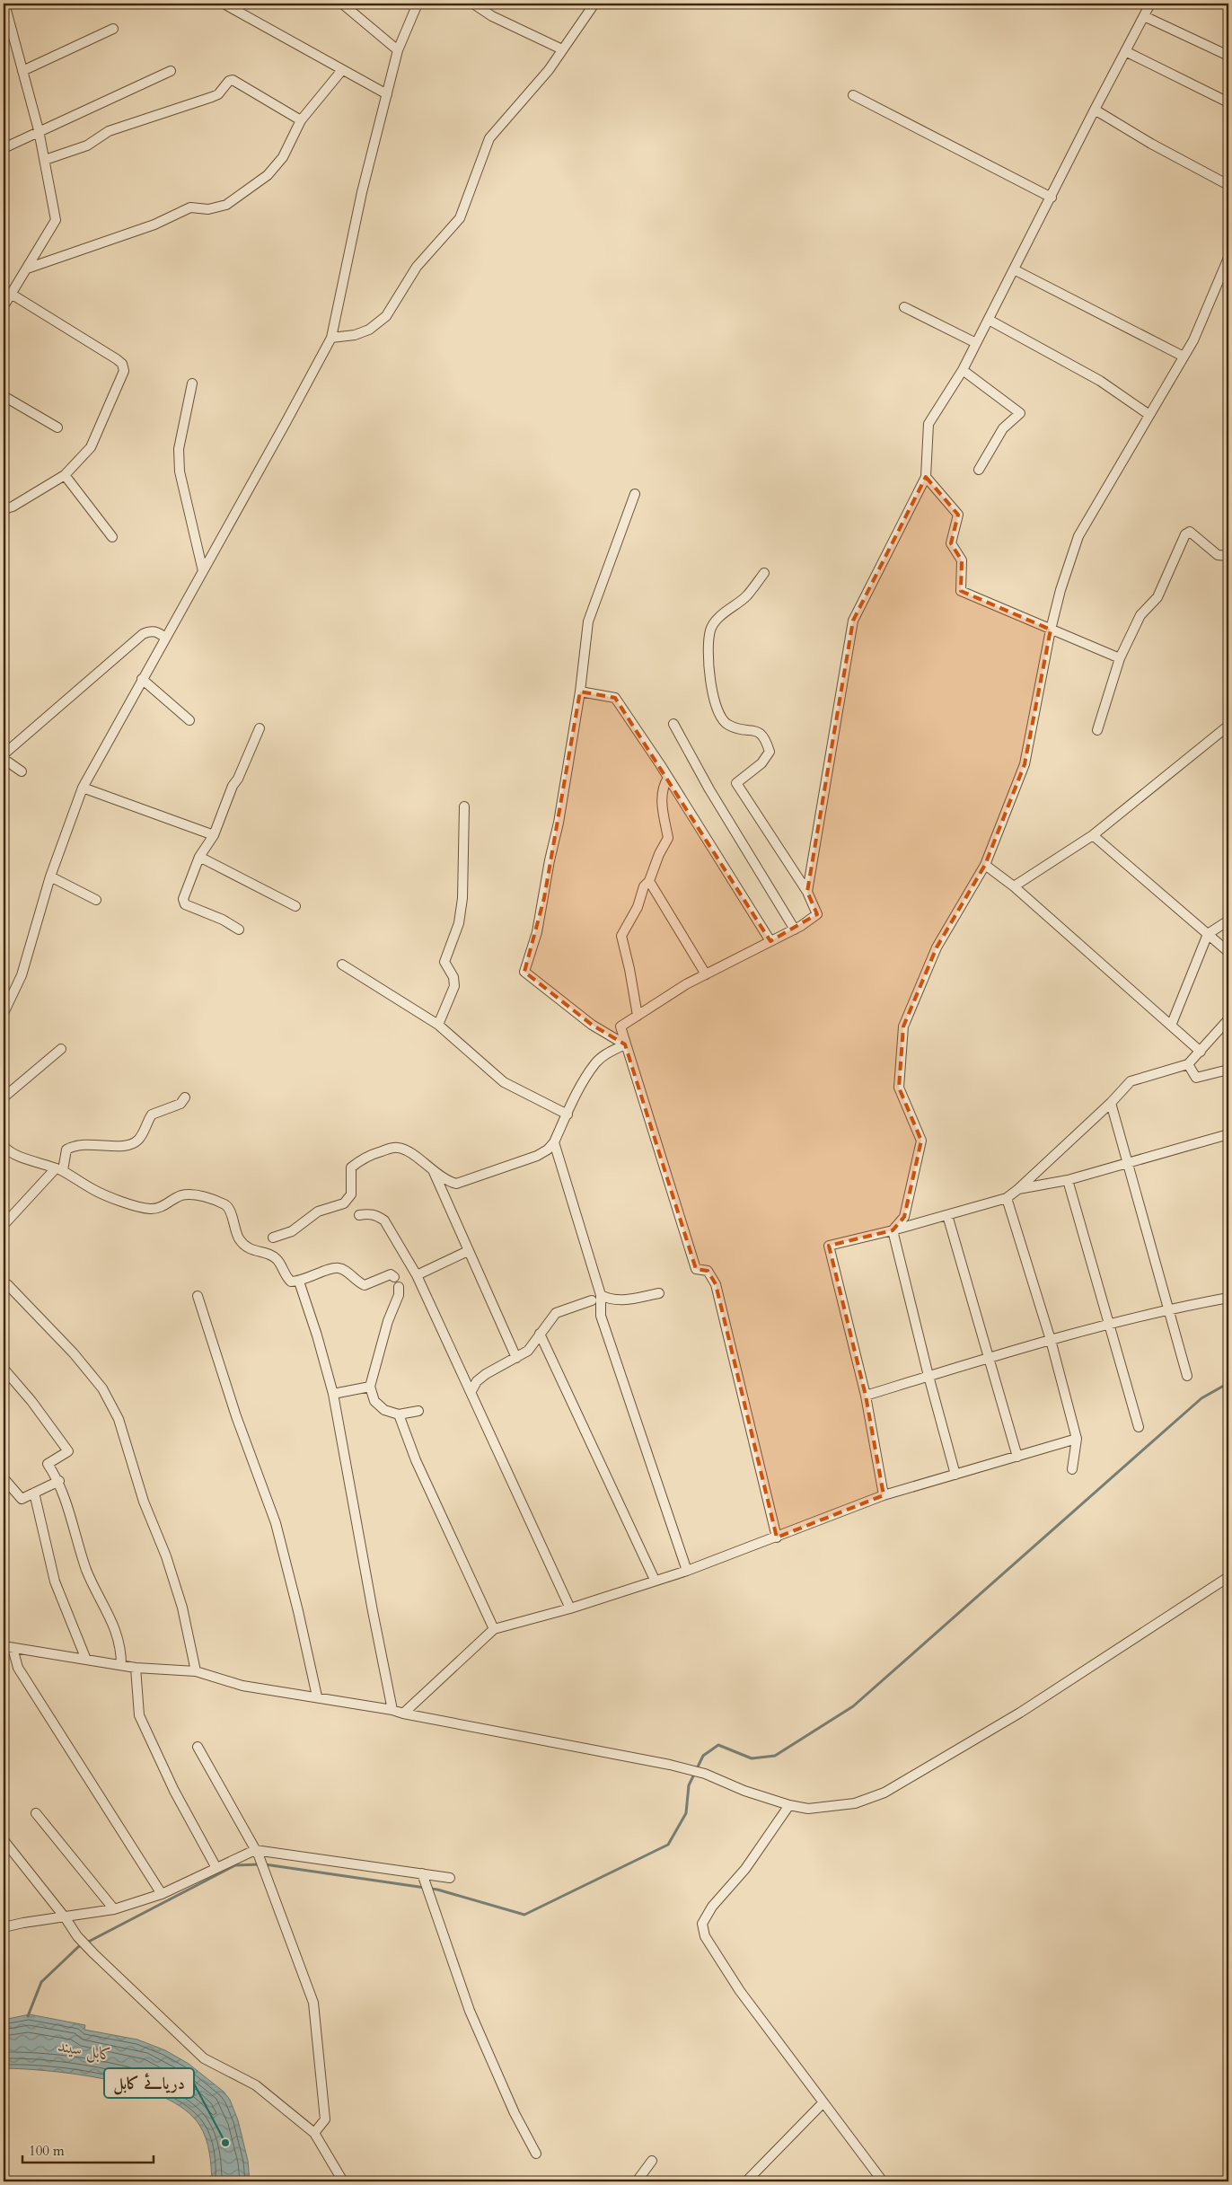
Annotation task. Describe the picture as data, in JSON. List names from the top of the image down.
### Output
{
  "water": ["کابل سيند"],
  "places": ["دریائے کابل"],
  "scale_bar": "100 m"
}
